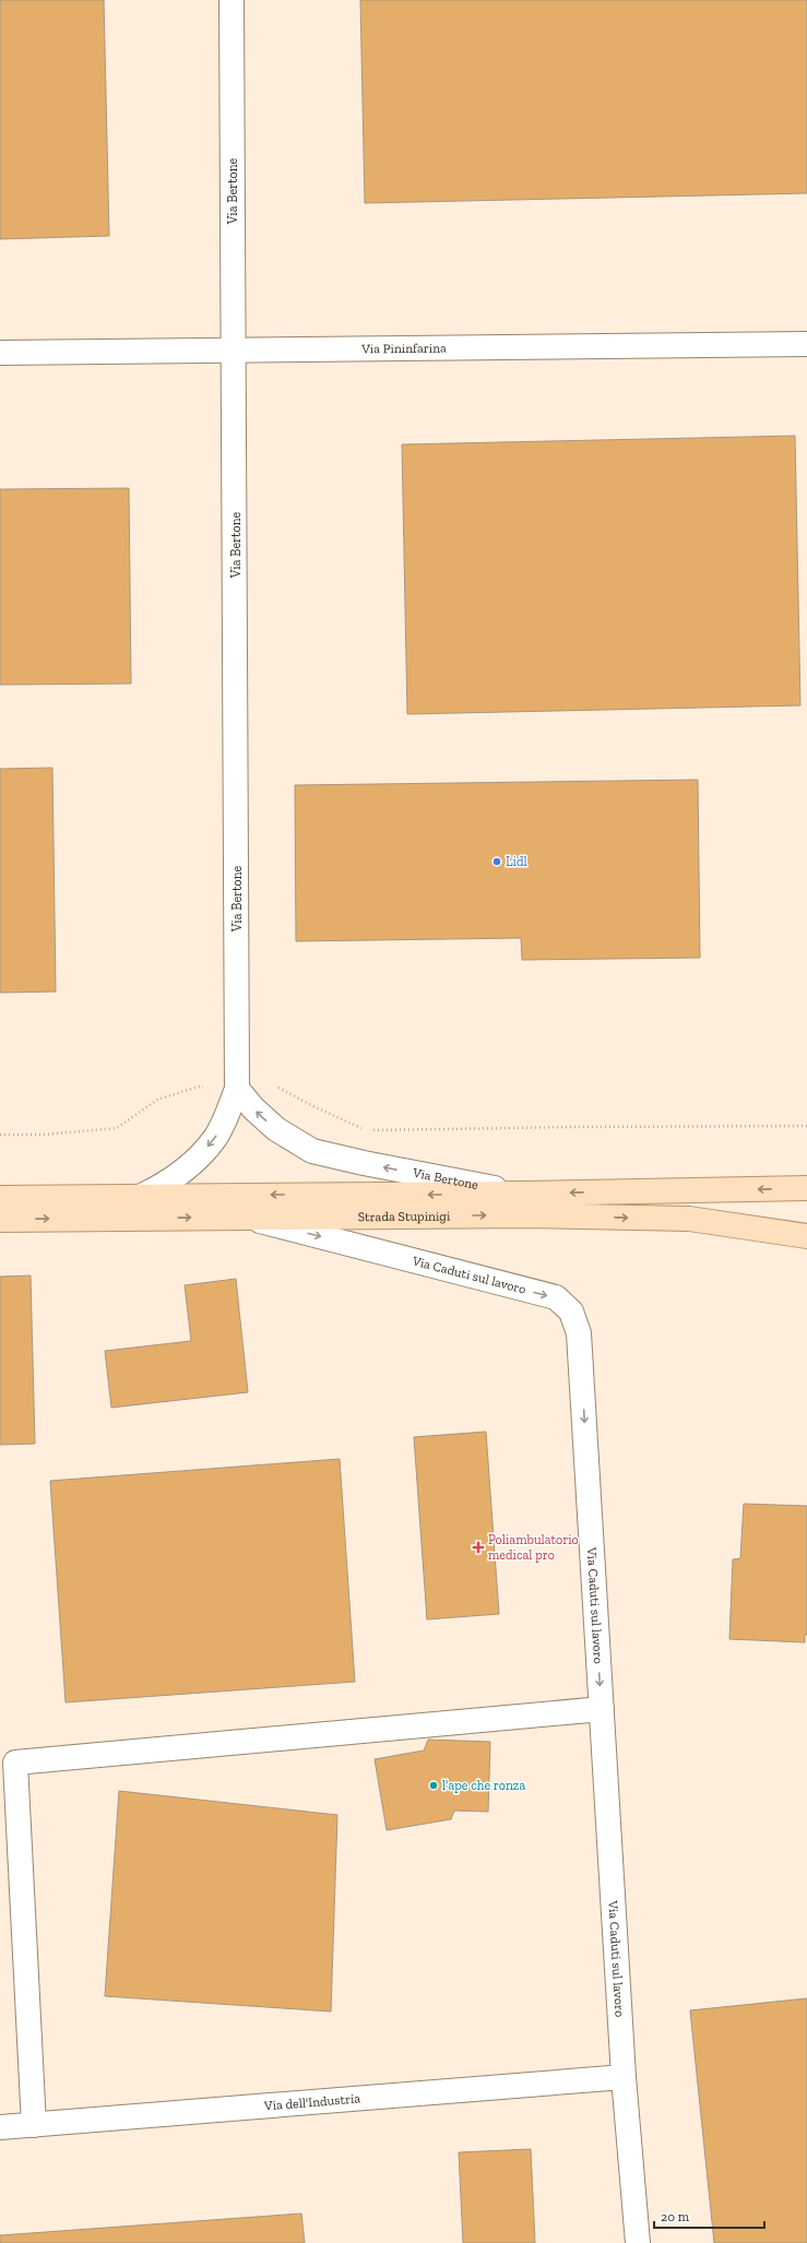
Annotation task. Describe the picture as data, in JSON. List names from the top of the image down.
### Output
{
  "streets": {
    "main road": ["Strada Stupinigi"],
    "street": [
      "Via Bertone",
      "Via Pininfarina",
      "Via Caduti sul lavoro",
      "Via dell'Industria"
    ]
  },
  "crossings": [
    ["Via Bertone", "Via Pininfarina"],
    ["Via Bertone", "Strada Stupinigi"],
    ["Strada Stupinigi", "Via Caduti sul lavoro"],
    ["Via Caduti sul lavoro", "Via dell'Industria"]
  ],
  "one_way": ["Via Caduti sul lavoro"],
  "places": {
    "other": ["Lidl", "l'ape che ronza"],
    "health": ["Poliambulatorio medical pro"]
  },
  "scale_bar": "20 m"
}
